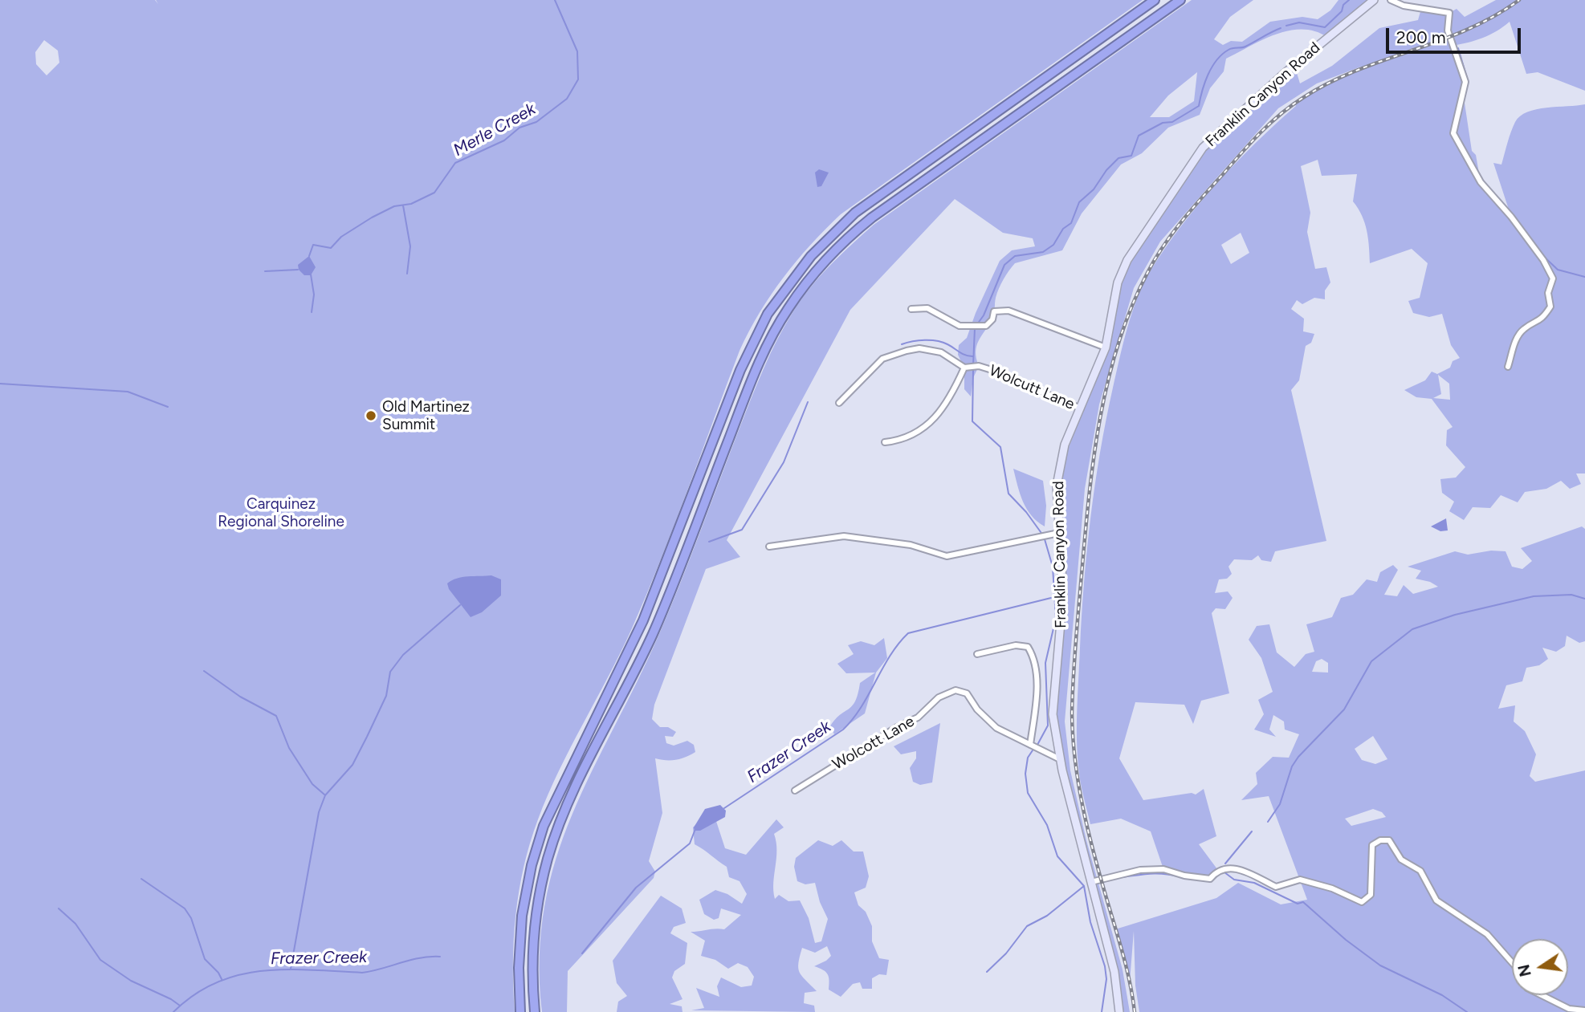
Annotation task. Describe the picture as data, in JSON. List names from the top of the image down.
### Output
{
  "streets": {
    "street": ["Franklin Canyon Road", "Wolcutt Lane", "Wolcott Lane"]
  },
  "crossings": [
    ["Franklin Canyon Road", "Wolcutt Lane"],
    ["Franklin Canyon Road", "Wolcott Lane"]
  ],
  "water": ["Merle Creek", "Frazer Creek"],
  "parks": ["Carquinez Regional Shoreline"],
  "places": ["Old Martinez Summit"],
  "scale_bar": "200 m",
  "north": "left"
}
